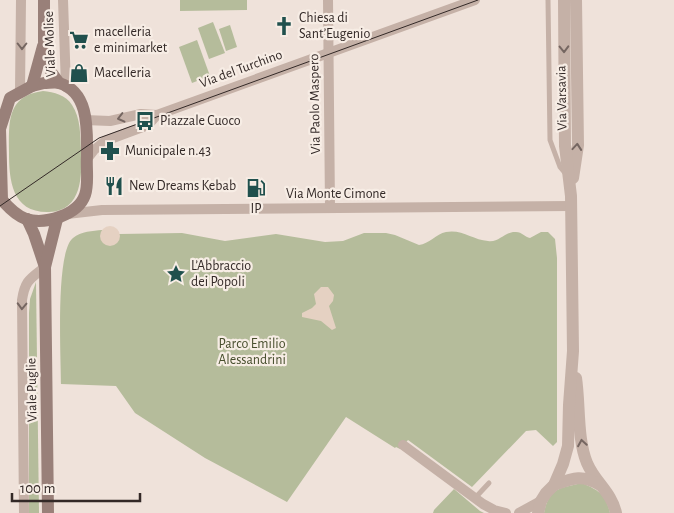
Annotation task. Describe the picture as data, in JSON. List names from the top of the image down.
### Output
{
  "streets": {
    "main road": ["Viale Molise", "Viale Puglie"],
    "street": [
      "Via del Turchino",
      "Via Varsavia",
      "Via Paolo Maspero",
      "Via Monte Cimone"
    ]
  },
  "crossings": [
    ["Viale Molise", "Via del Turchino"],
    ["Viale Molise", "Via Monte Cimone"],
    ["Viale Molise", "Viale Puglie"],
    ["Via del Turchino", "Via Paolo Maspero"],
    ["Via del Turchino", "Via Monte Cimone"],
    ["Via del Turchino", "Viale Puglie"],
    ["Via Varsavia", "Via Monte Cimone"],
    ["Via Paolo Maspero", "Via Monte Cimone"],
    ["Via Monte Cimone", "Viale Puglie"]
  ],
  "parks": ["Parco Emilio Alessandrini"],
  "places": {
    "church": ["Chiesa di Sant’Eugenio"],
    "supermarket": ["macelleria e minimarket"],
    "shop": ["Macelleria"],
    "bus stop": ["Piazzale Cuoco"],
    "pharmacy": ["Municipale n.43"],
    "restaurant": ["New Dreams Kebab"],
    "fuel station": ["IP"],
    "place": ["L’Abbraccio dei Popoli"]
  },
  "scale_bar": "100 m"
}
